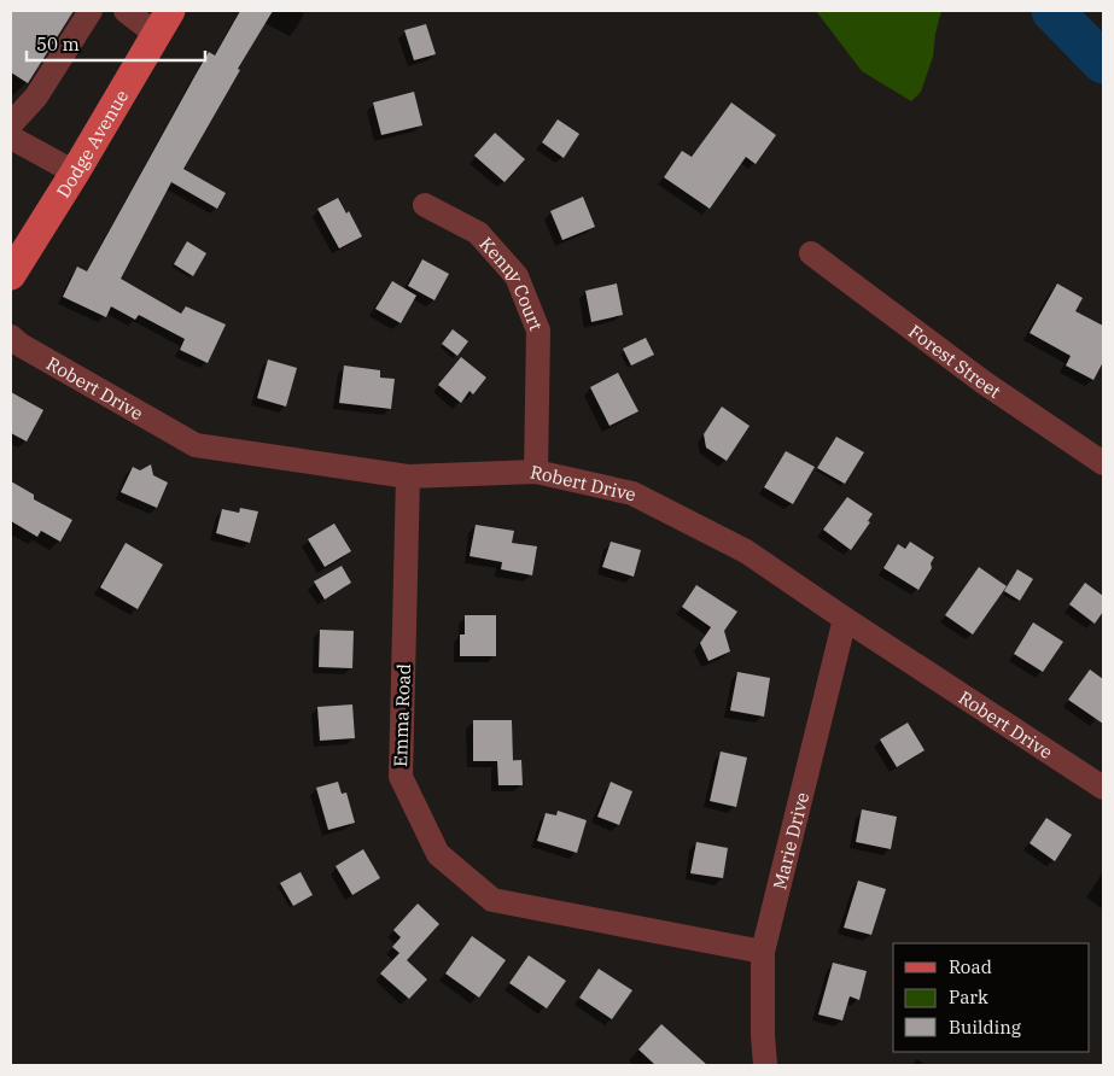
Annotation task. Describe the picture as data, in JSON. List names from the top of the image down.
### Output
{
  "streets": {
    "main road": ["Dodge Avenue"],
    "street": [
      "Kenny Court",
      "Forest Street",
      "Robert Drive",
      "Emma Road",
      "Marie Drive"
    ]
  },
  "crossings": [
    ["Kenny Court", "Robert Drive"],
    ["Robert Drive", "Emma Road"],
    ["Robert Drive", "Marie Drive"],
    ["Emma Road", "Marie Drive"]
  ],
  "legend": ["Road", "Park", "Building"],
  "scale_bar": "50 m"
}
